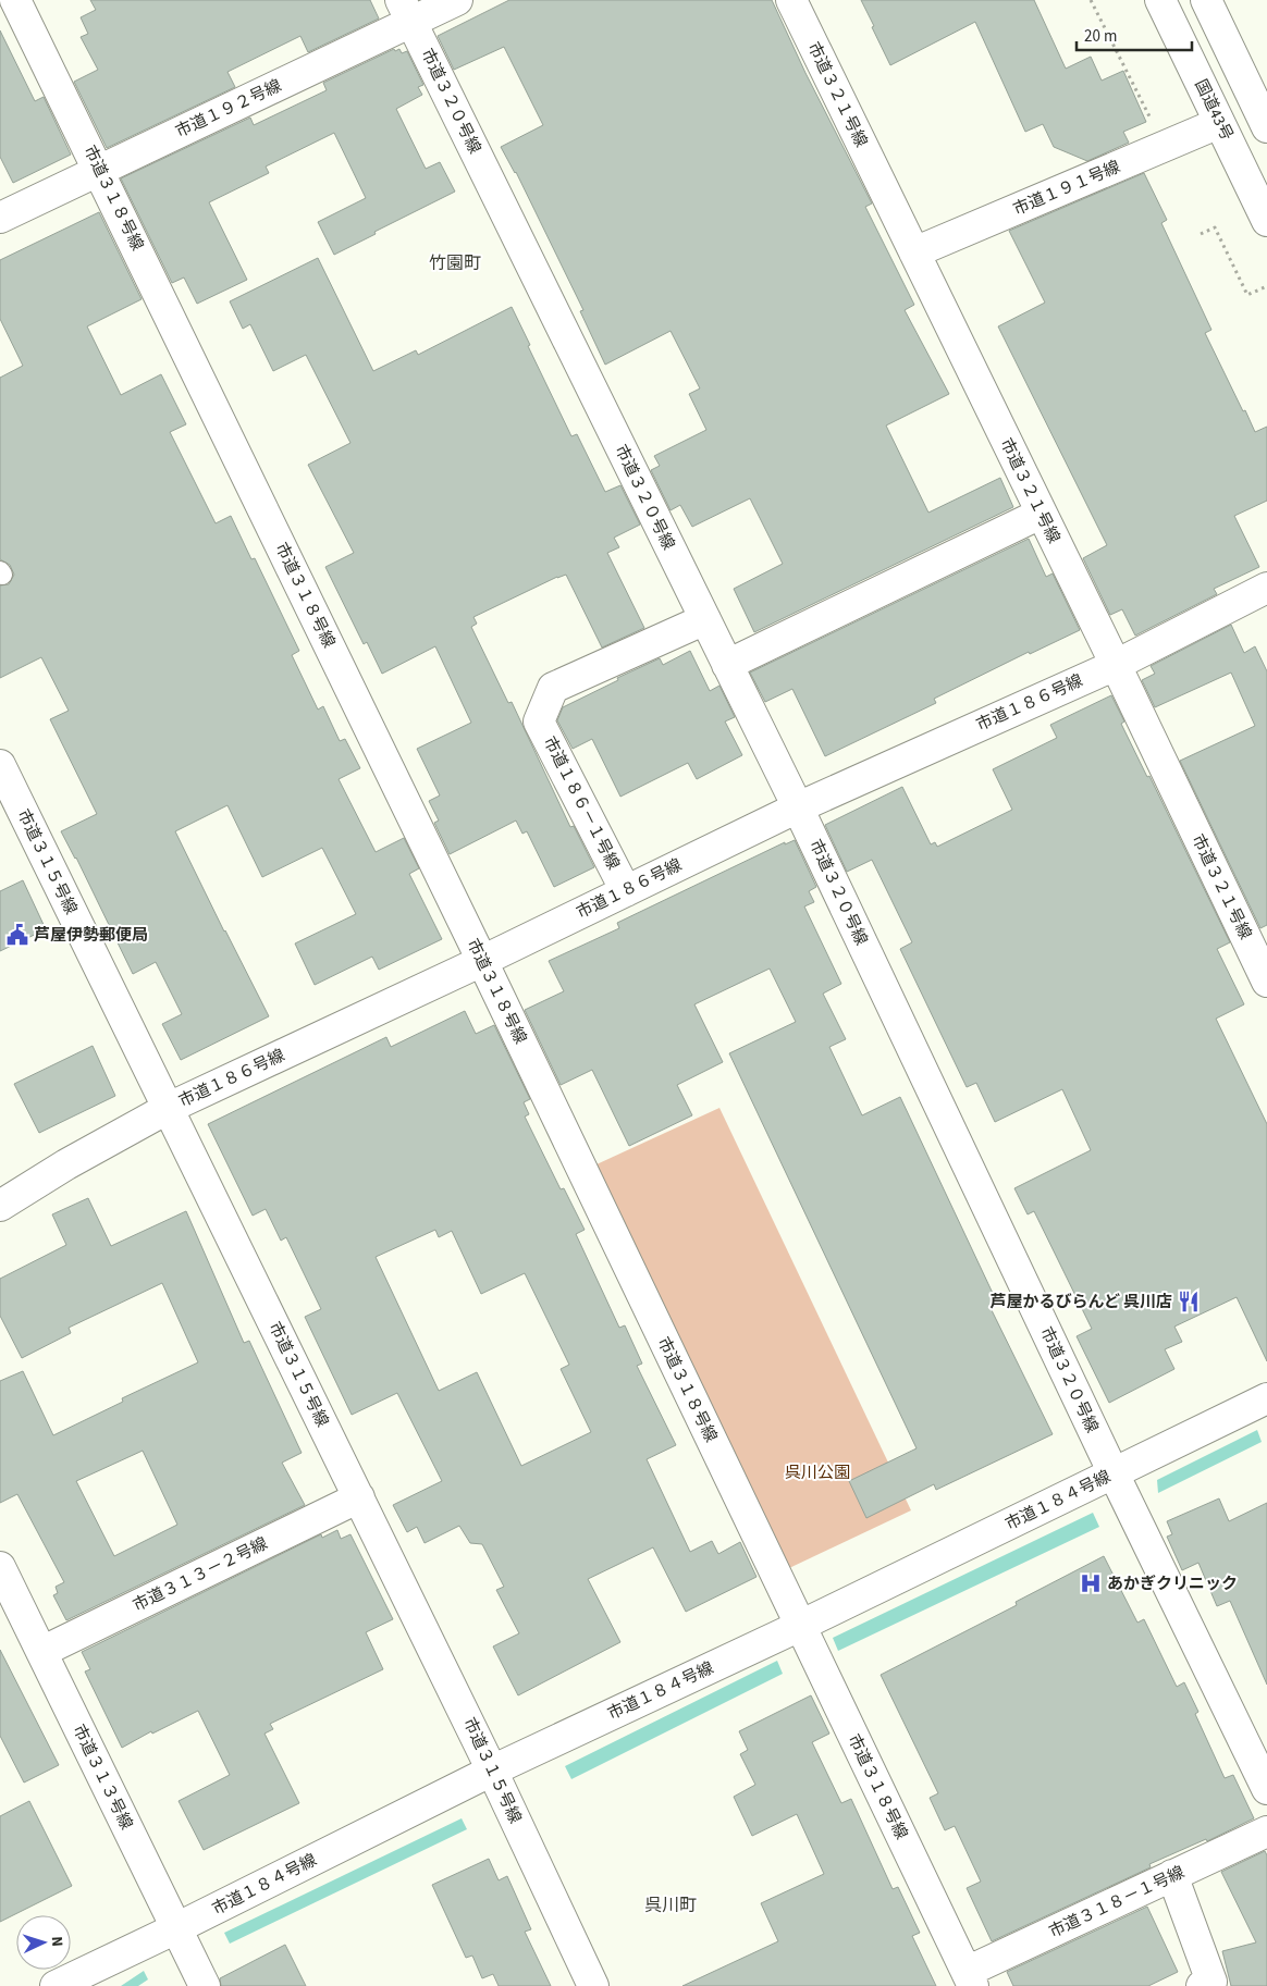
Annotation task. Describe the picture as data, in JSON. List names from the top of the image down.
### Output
{
  "streets": {
    "main road": [
      "市道３２１号線",
      "市道３２０号線",
      "市道１９２号線",
      "国道43号",
      "市道１９１号線",
      "市道３１８号線",
      "市道１８６号線",
      "市道１８６－１号線",
      "市道３１５号線",
      "市道１８４号線",
      "市道３１３－２号線",
      "市道３１３号線",
      "市道３１８－１号線"
    ]
  },
  "crossings": [
    ["市道３２１号線", "市道１９１号線"],
    ["市道３２１号線", "市道１８６号線"],
    ["市道３２０号線", "市道１９２号線"],
    ["市道３２０号線", "市道１８６号線"],
    ["市道３２０号線", "市道１８６－１号線"],
    ["市道３２０号線", "市道１８４号線"],
    ["市道１９２号線", "市道３１８号線"],
    ["国道43号", "市道１９１号線"],
    ["市道３１８号線", "市道１８６号線"],
    ["市道３１８号線", "市道１８４号線"],
    ["市道３１８号線", "市道３１８－１号線"],
    ["市道１８６号線", "市道１８６－１号線"],
    ["市道１８６号線", "市道３１５号線"],
    ["市道３１５号線", "市道１８４号線"],
    ["市道３１５号線", "市道３１３－２号線"],
    ["市道１８４号線", "市道３１３号線"],
    ["市道３１３－２号線", "市道３１３号線"]
  ],
  "districts": ["竹園町", "呉川町"],
  "parks": ["呉川公園"],
  "places": {
    "public building": ["芦屋伊勢郵便局"],
    "restaurant": ["芦屋かるびらんど 呉川店"],
    "hospital": ["あかぎクリニック"]
  },
  "scale_bar": "20 m",
  "north": "right"
}
